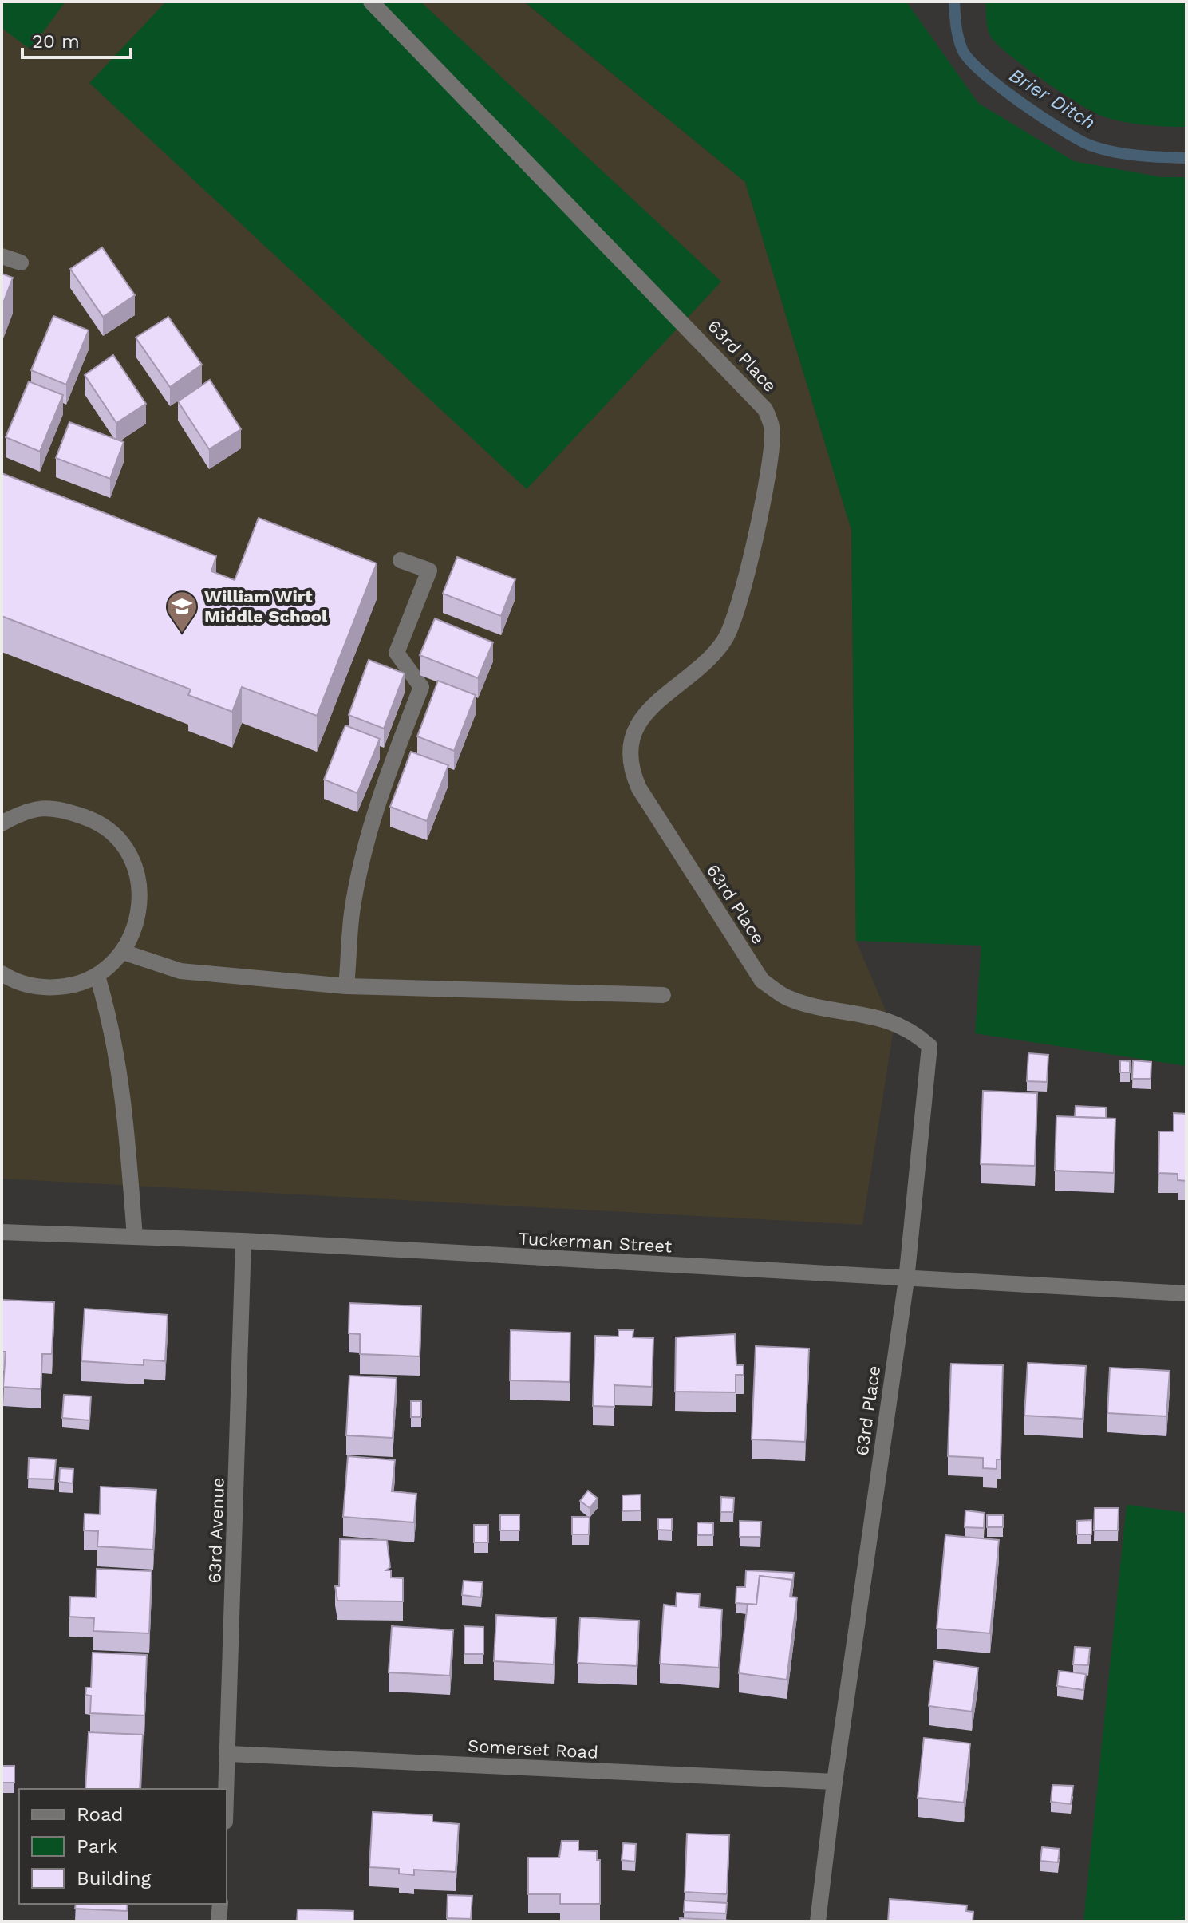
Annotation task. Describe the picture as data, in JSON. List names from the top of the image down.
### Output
{
  "streets": {
    "street": [
      "63rd Place",
      "Tuckerman Street",
      "63rd Avenue",
      "Somerset Road"
    ]
  },
  "crossings": [
    ["63rd Place", "Tuckerman Street"],
    ["63rd Place", "Somerset Road"],
    ["Tuckerman Street", "63rd Avenue"],
    ["63rd Avenue", "Somerset Road"]
  ],
  "water": ["Brier Ditch"],
  "places": {
    "school or university": ["William Wirt Middle School"]
  },
  "legend": ["Road", "Park", "Building"],
  "scale_bar": "20 m"
}
